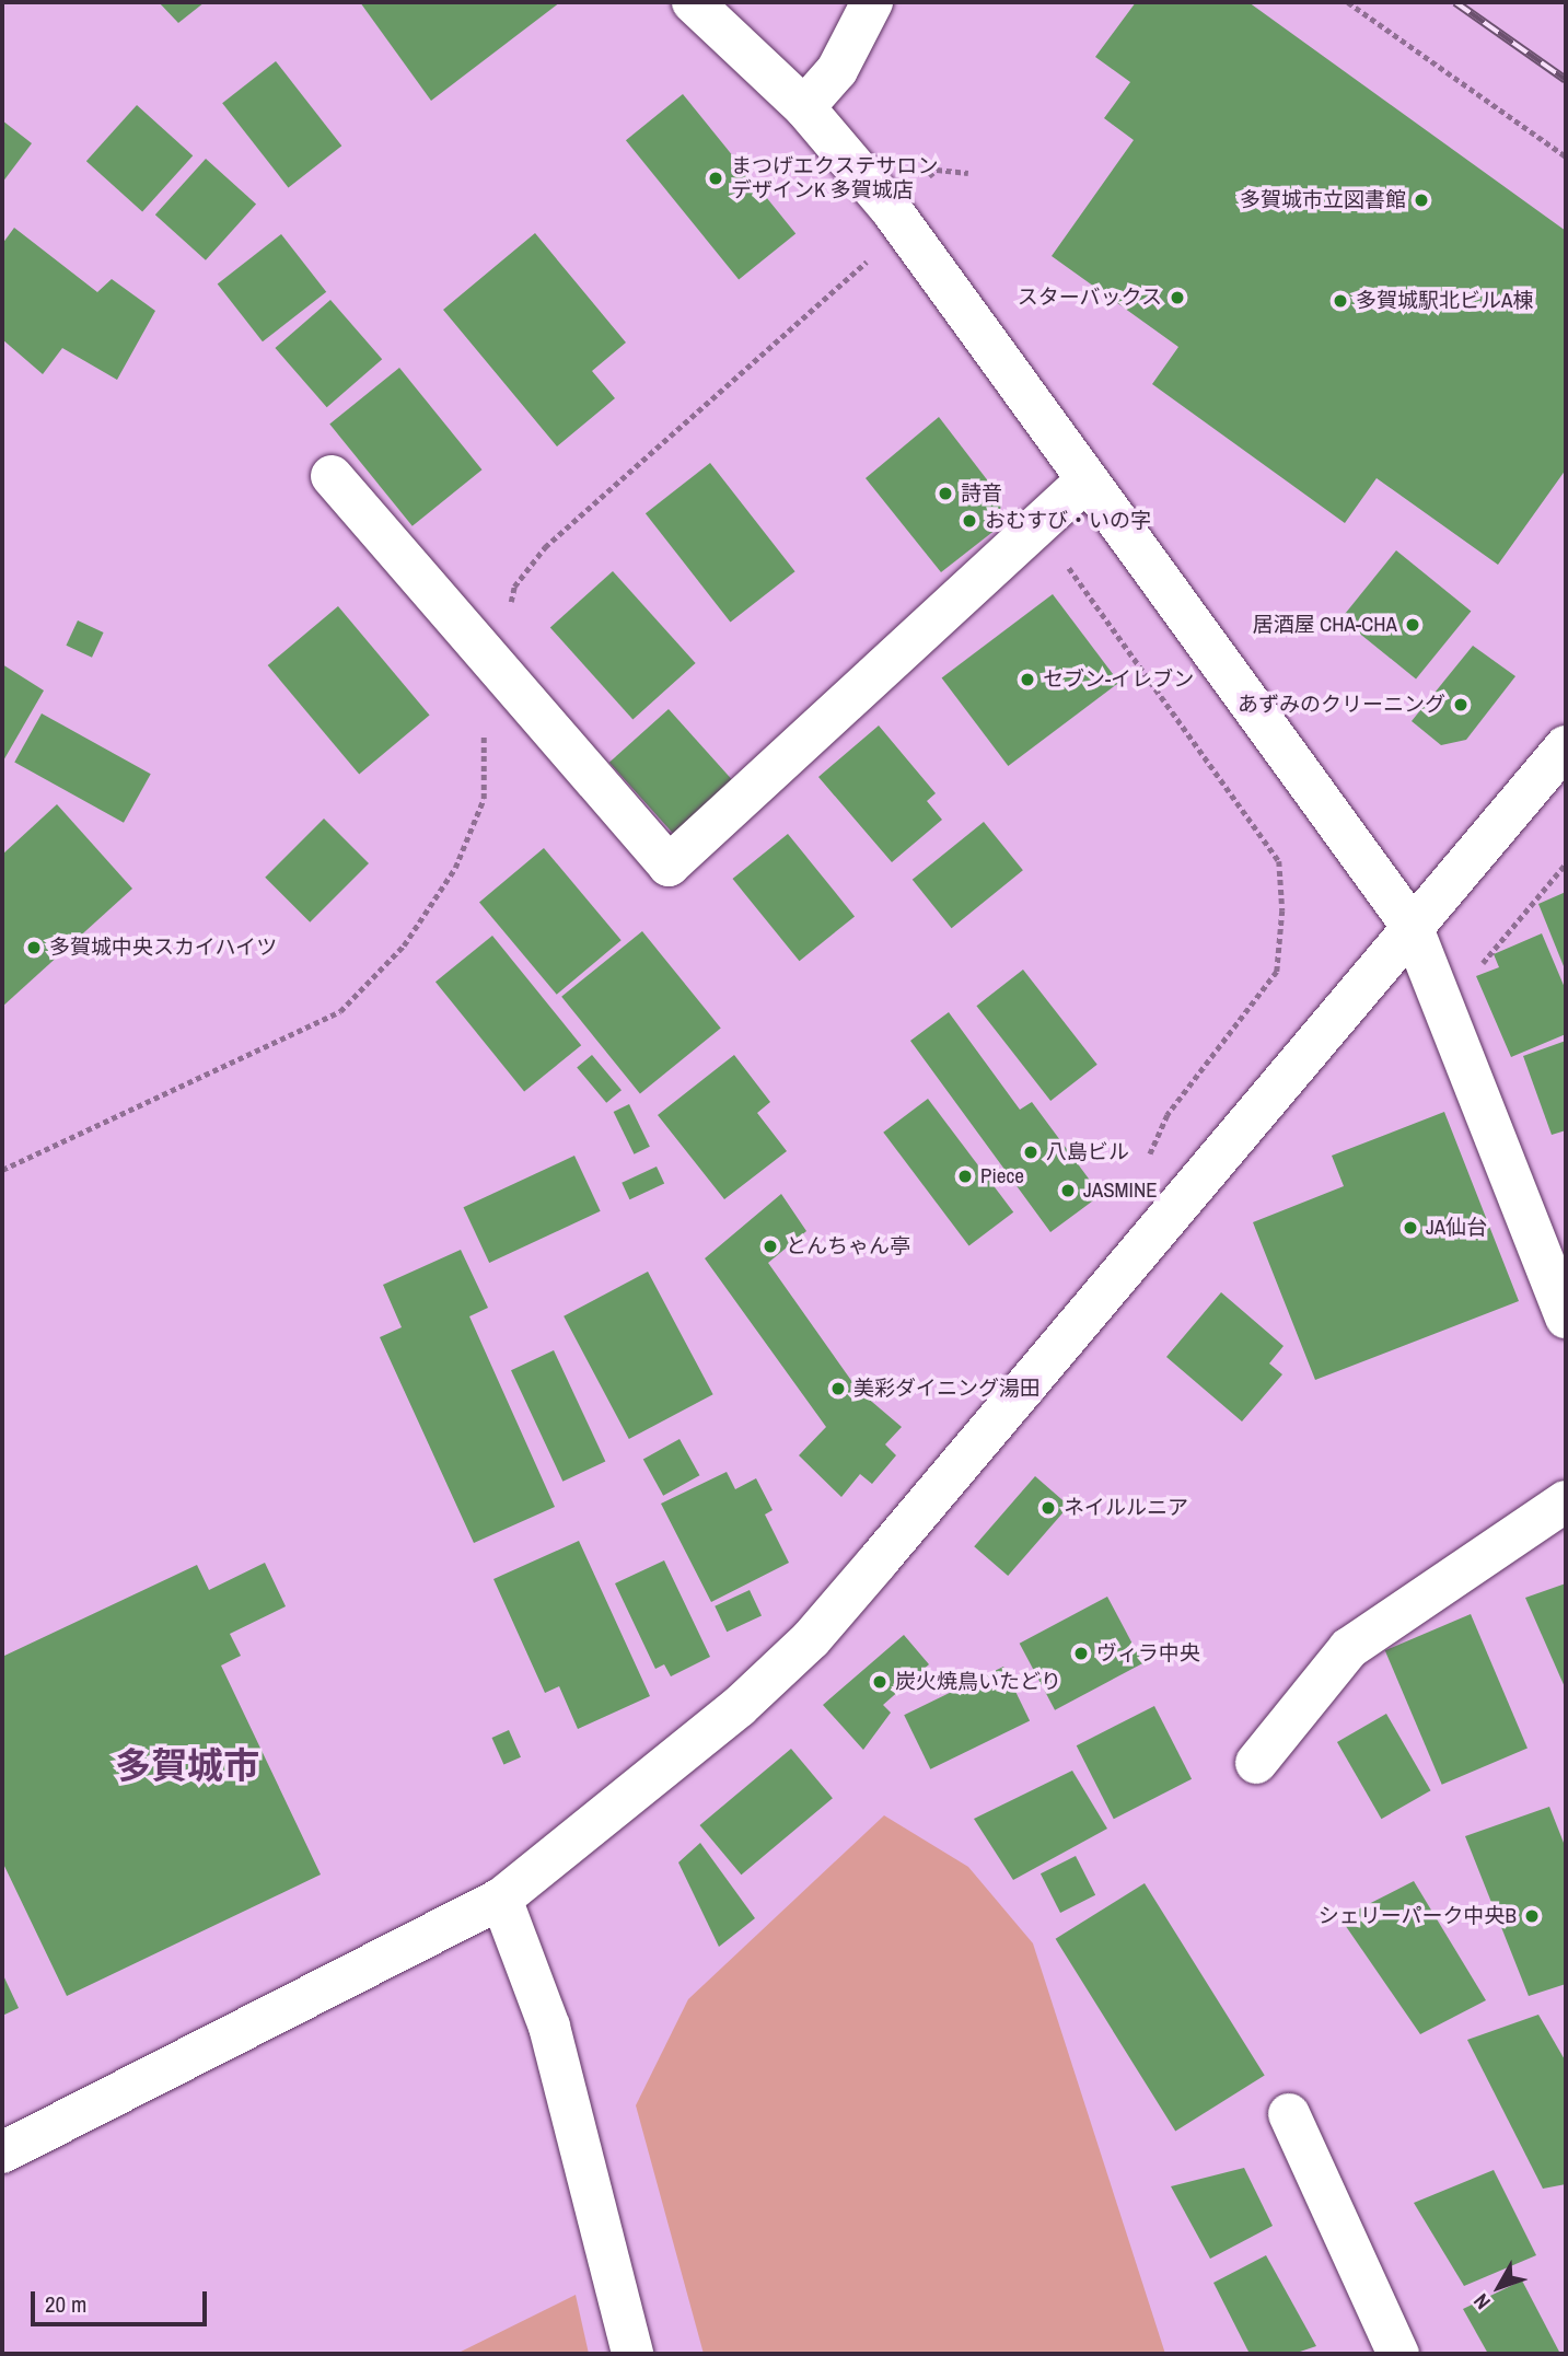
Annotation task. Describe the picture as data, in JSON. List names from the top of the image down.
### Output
{
  "districts": ["多賀城市"],
  "places": [
    "まつげエクステサロン デザインK 多賀城店",
    "多賀城市立図書館",
    "スターバックス",
    "多賀城駅北ビルA棟",
    "詩音",
    "おむすび・いの字",
    "居酒屋 CHA-CHA",
    "セブン-イレブン",
    "あずみのクリーニング",
    "多賀城中央スカイハイツ",
    "八島ビル",
    "Piece",
    "JASMINE",
    "JA仙台",
    "とんちゃん亭",
    "美彩ダイニング湯田",
    "ネイルルニア",
    "ヴィラ中央",
    "炭火焼鳥いたどり",
    "シェリーパーク中央B"
  ],
  "scale_bar": "20 m",
  "north": "bottom left"
}
